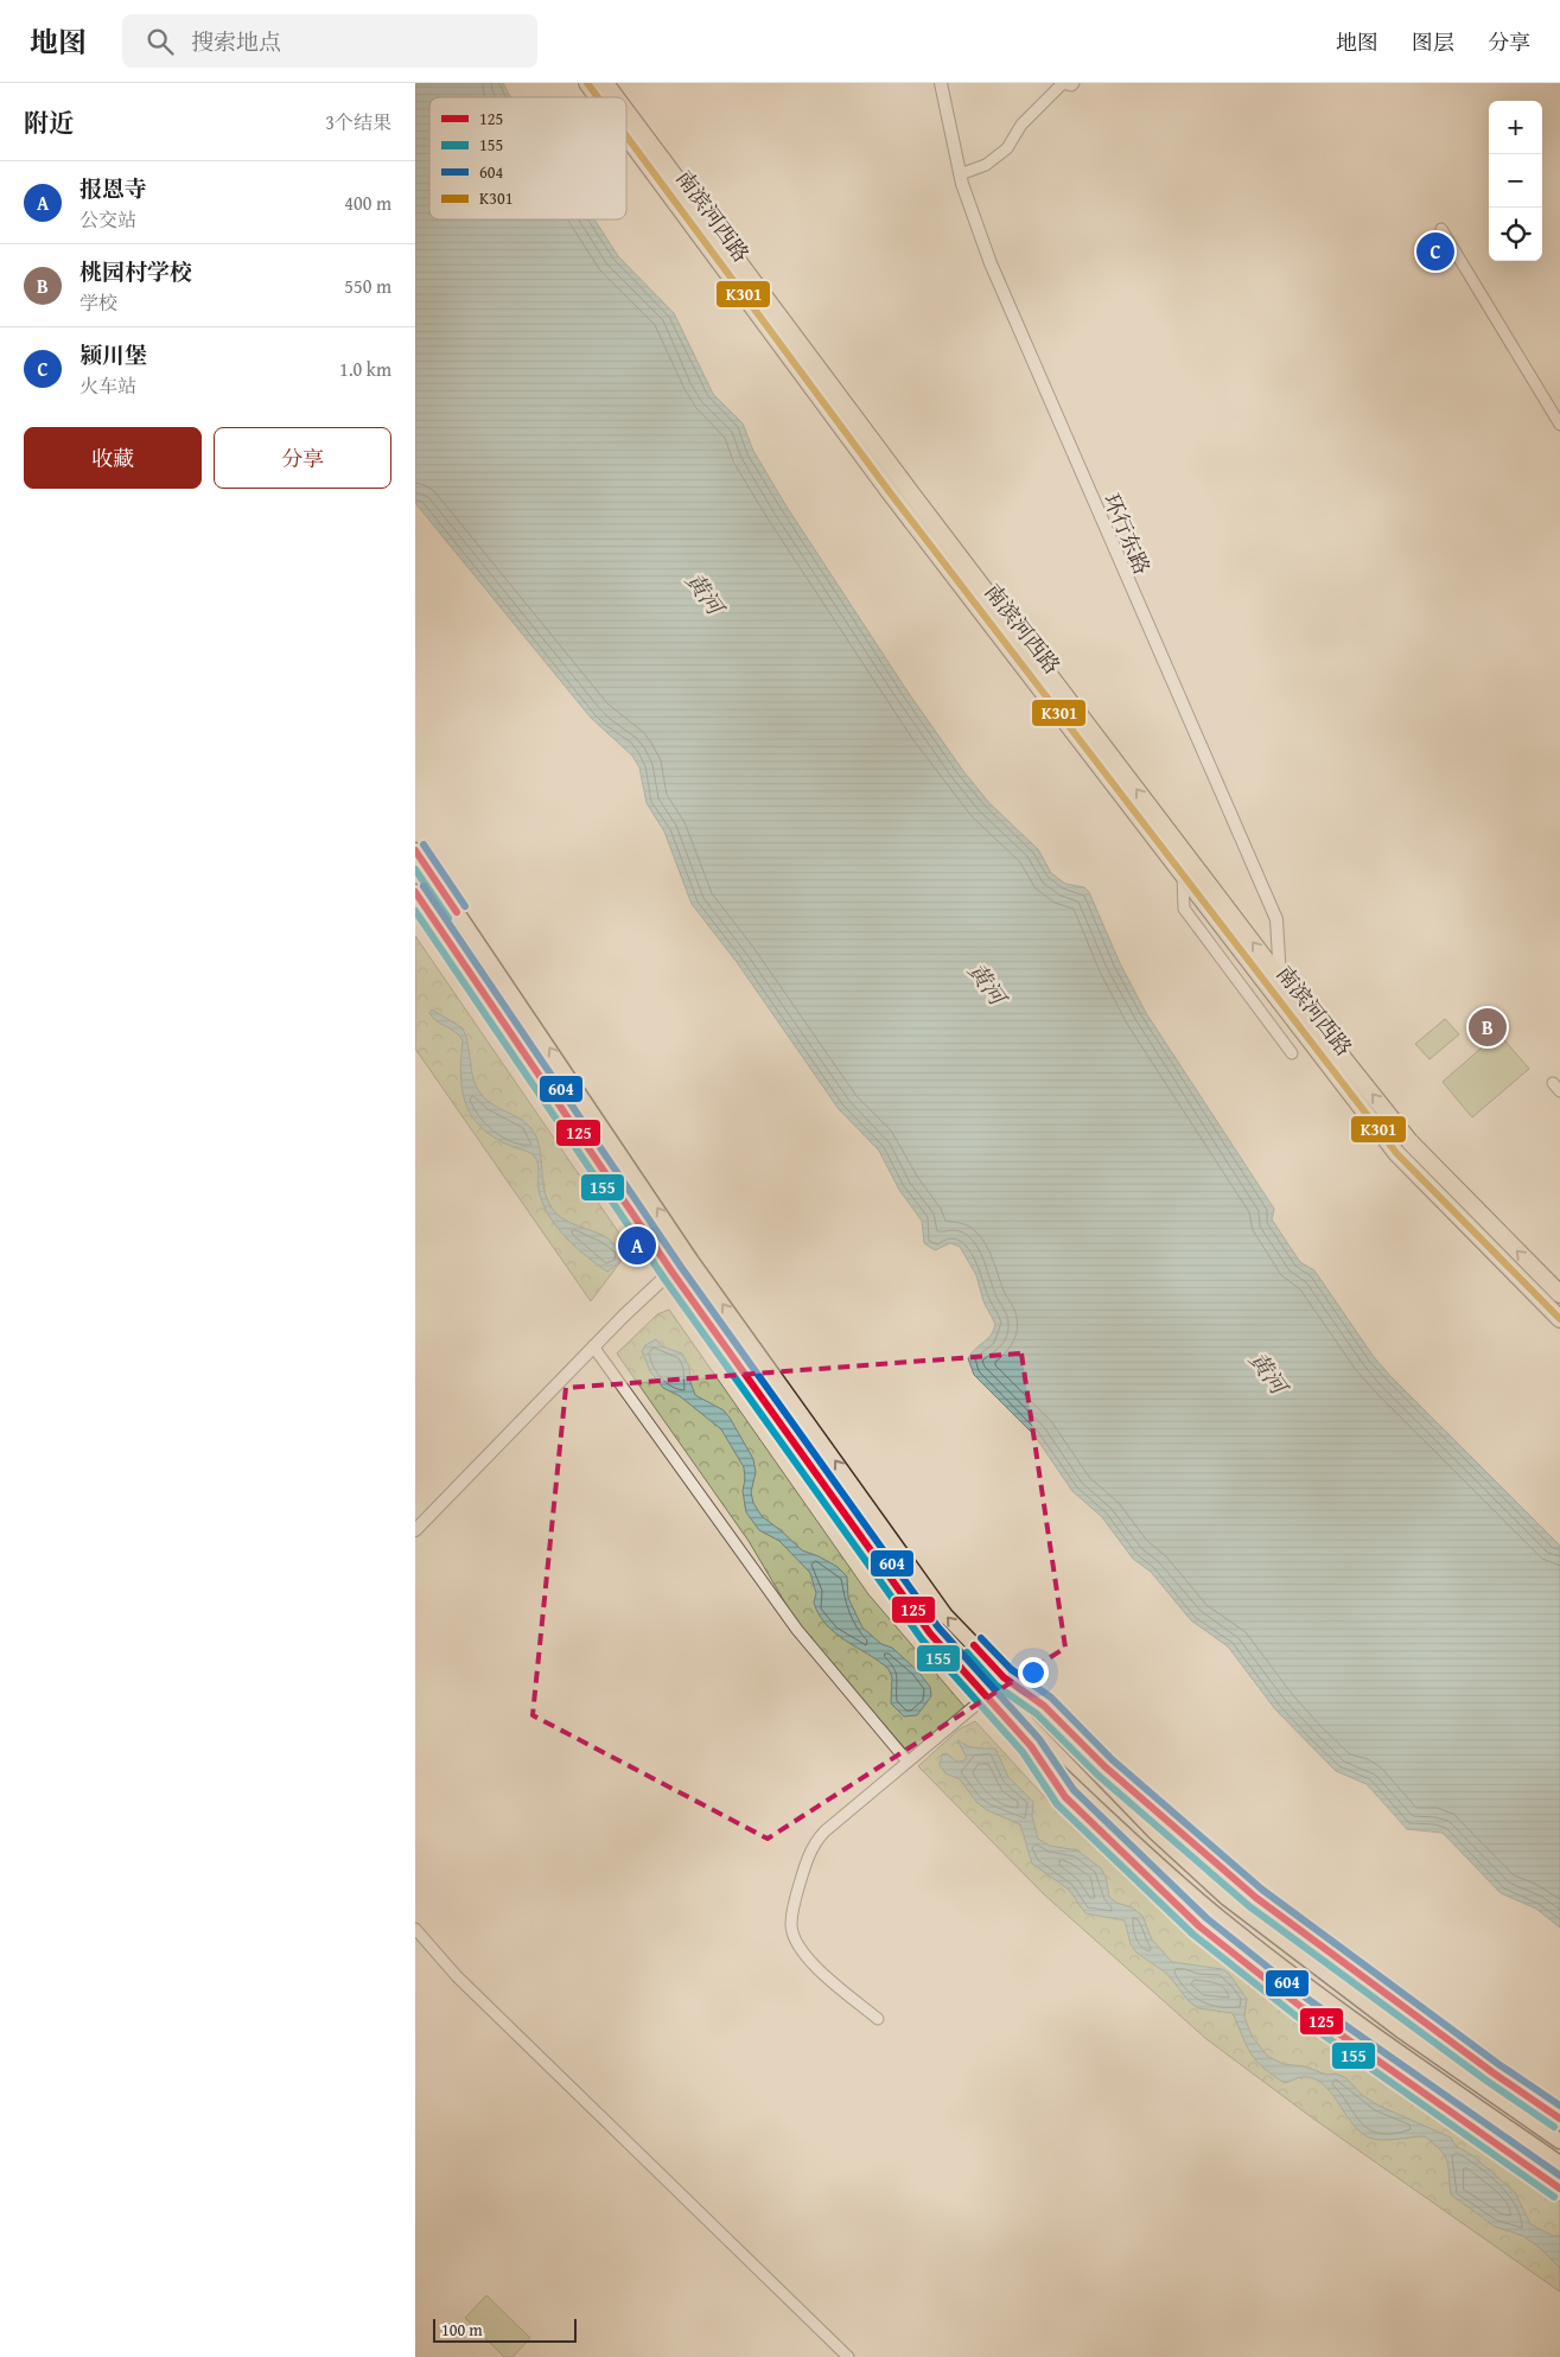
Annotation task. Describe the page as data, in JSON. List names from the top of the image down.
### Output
{
  "streets": {
    "highway": ["南滨河西路"],
    "street": ["环行东路"]
  },
  "crossings": [
    ["南滨河西路", "环行东路"]
  ],
  "water": ["黄河"],
  "lines": [
    "transit line K301",
    "transit line 604",
    "transit line 125",
    "transit line 155"
  ],
  "legend": [
    "125",
    "155",
    "604",
    "K301"
  ],
  "scale_bar": "100 m",
  "page": {
    "header": "地图",
    "search": "搜索地点",
    "nav": ["地图", "图层", "分享"],
    "heading": ["附近", "3个结果"],
    "map_buttons": ["+", "−"],
    "list": [
      {
        "mark": "A",
        "name": "报恩寺",
        "note": "公交站",
        "value": "400 m"
      },
      {
        "mark": "B",
        "name": "桃园村学校",
        "note": "学校",
        "value": "550 m"
      },
      {
        "mark": "C",
        "name": "颍川堡",
        "note": "火车站",
        "value": "1.0 km"
      }
    ],
    "pins": ["C", "B", "A"],
    "buttons": ["收藏", "分享"],
    "scale": "100 m"
  }
}
